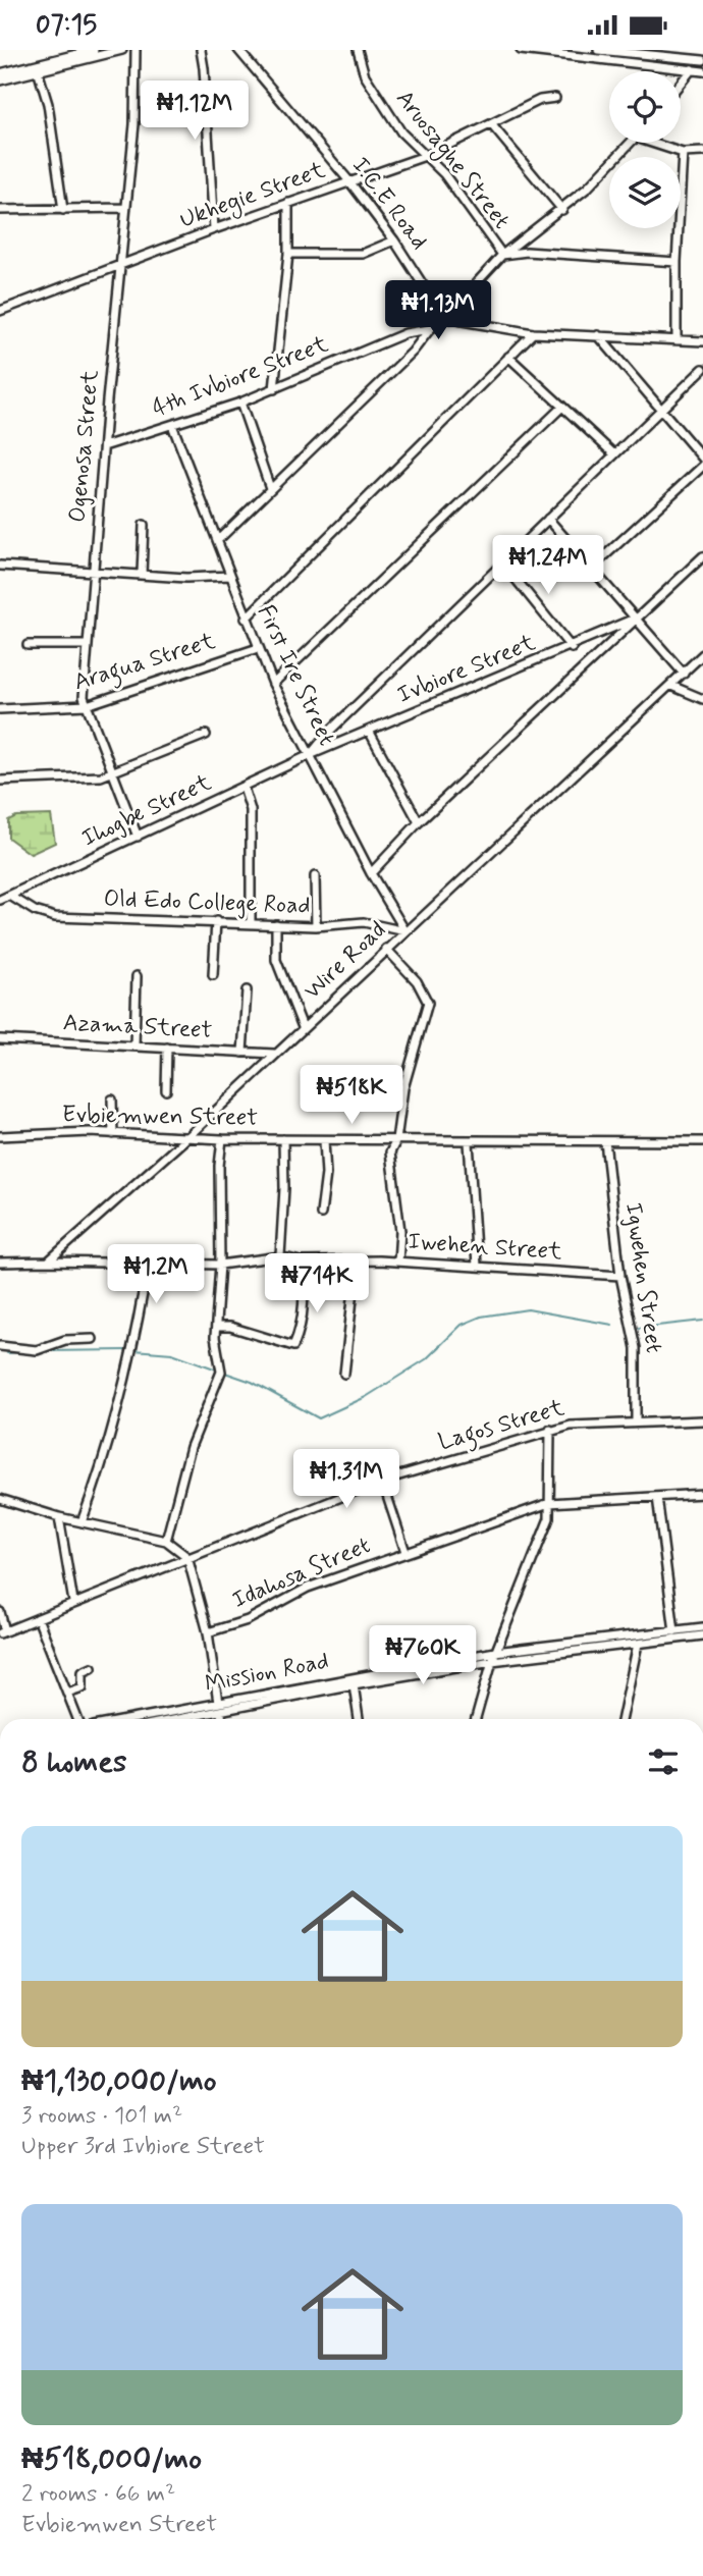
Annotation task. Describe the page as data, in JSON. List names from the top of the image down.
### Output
{
  "streets": {
    "street": [
      "Aruosaghe Street",
      "Ukhegie Street",
      "I.C.E Road",
      "4th Ivbiore Street",
      "Ogenosa Street",
      "Aragua Street",
      "Ivbiore Street",
      "First Ire Street",
      "Ihogbe Street",
      "Old Edo College Road",
      "Wire Road",
      "Azama Street",
      "Evbiemwen Street",
      "Iwehen Street",
      "Igwehen Street",
      "Lagos Street",
      "Idahosa Street",
      "Mission Road"
    ]
  },
  "crossings": [
    ["Aruosaghe Street", "Ukhegie Street"],
    ["Ukhegie Street", "I.C.E Road"],
    ["Ukhegie Street", "Ogenosa Street"],
    ["4th Ivbiore Street", "Ogenosa Street"],
    ["4th Ivbiore Street", "First Ire Street"],
    ["Ogenosa Street", "Aragua Street"],
    ["Ogenosa Street", "Ihogbe Street"],
    ["Aragua Street", "First Ire Street"],
    ["Ivbiore Street", "First Ire Street"],
    ["Ivbiore Street", "Ihogbe Street"],
    ["First Ire Street", "Ihogbe Street"],
    ["First Ire Street", "Old Edo College Road"],
    ["First Ire Street", "Wire Road"],
    ["Ihogbe Street", "Old Edo College Road"],
    ["Old Edo College Road", "Wire Road"],
    ["Wire Road", "Azama Street"],
    ["Wire Road", "Evbiemwen Street"],
    ["Wire Road", "Iwehen Street"],
    ["Evbiemwen Street", "Igwehen Street"],
    ["Iwehen Street", "Igwehen Street"],
    ["Igwehen Street", "Lagos Street"]
  ],
  "page": {
    "status": "07:15",
    "price": [
      "₦1.12M",
      "₦1.13M",
      "₦1.24M",
      "₦518K",
      "₦1.2M",
      "₦714K",
      "₦1.31M",
      "₦760K"
    ],
    "heading": "8 homes",
    "list": [
      {
        "name": "₦1,130,000/mo",
        "note": "3 rooms · 101 m² · Upper 3rd Ivbiore Street"
      },
      {
        "name": "₦518,000/mo",
        "note": "2 rooms · 66 m² · Evbiemwen Street"
      }
    ]
  }
}
